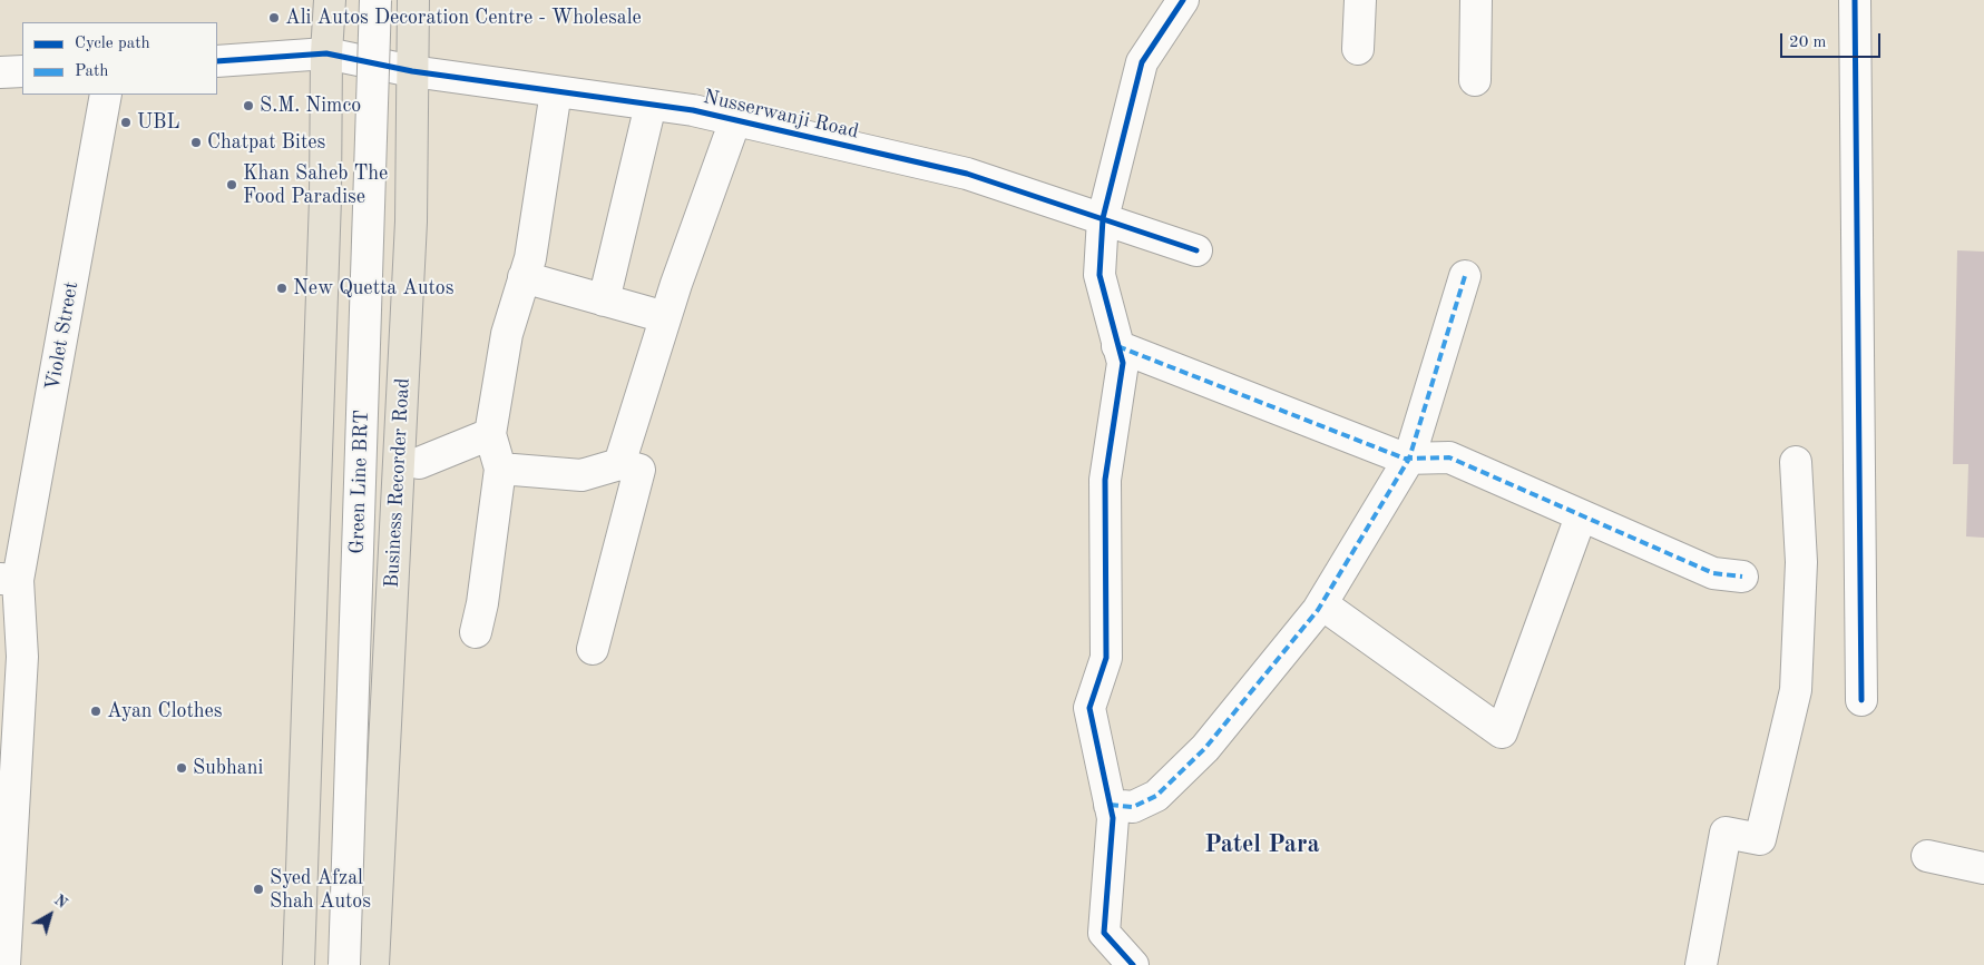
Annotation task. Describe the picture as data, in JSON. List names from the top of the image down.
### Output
{
  "streets": {
    "main road": ["Business Recorder Road"],
    "street": ["Nusserwanji Road", "Violet Street", "Green Line BRT"]
  },
  "crossings": [
    ["Nusserwanji Road", "Business Recorder Road"]
  ],
  "districts": ["Patel Para"],
  "places": [
    "Ali Autos Decoration Centre - Wholesale",
    "S.M. Nimco",
    "UBL",
    "Chatpat Bites",
    "Khan Saheb The Food Paradise",
    "New Quetta Autos",
    "Ayan Clothes",
    "Subhani",
    "Syed Afzal Shah Autos"
  ],
  "legend": ["Cycle path", "Path"],
  "scale_bar": "20 m",
  "north": "top right"
}
